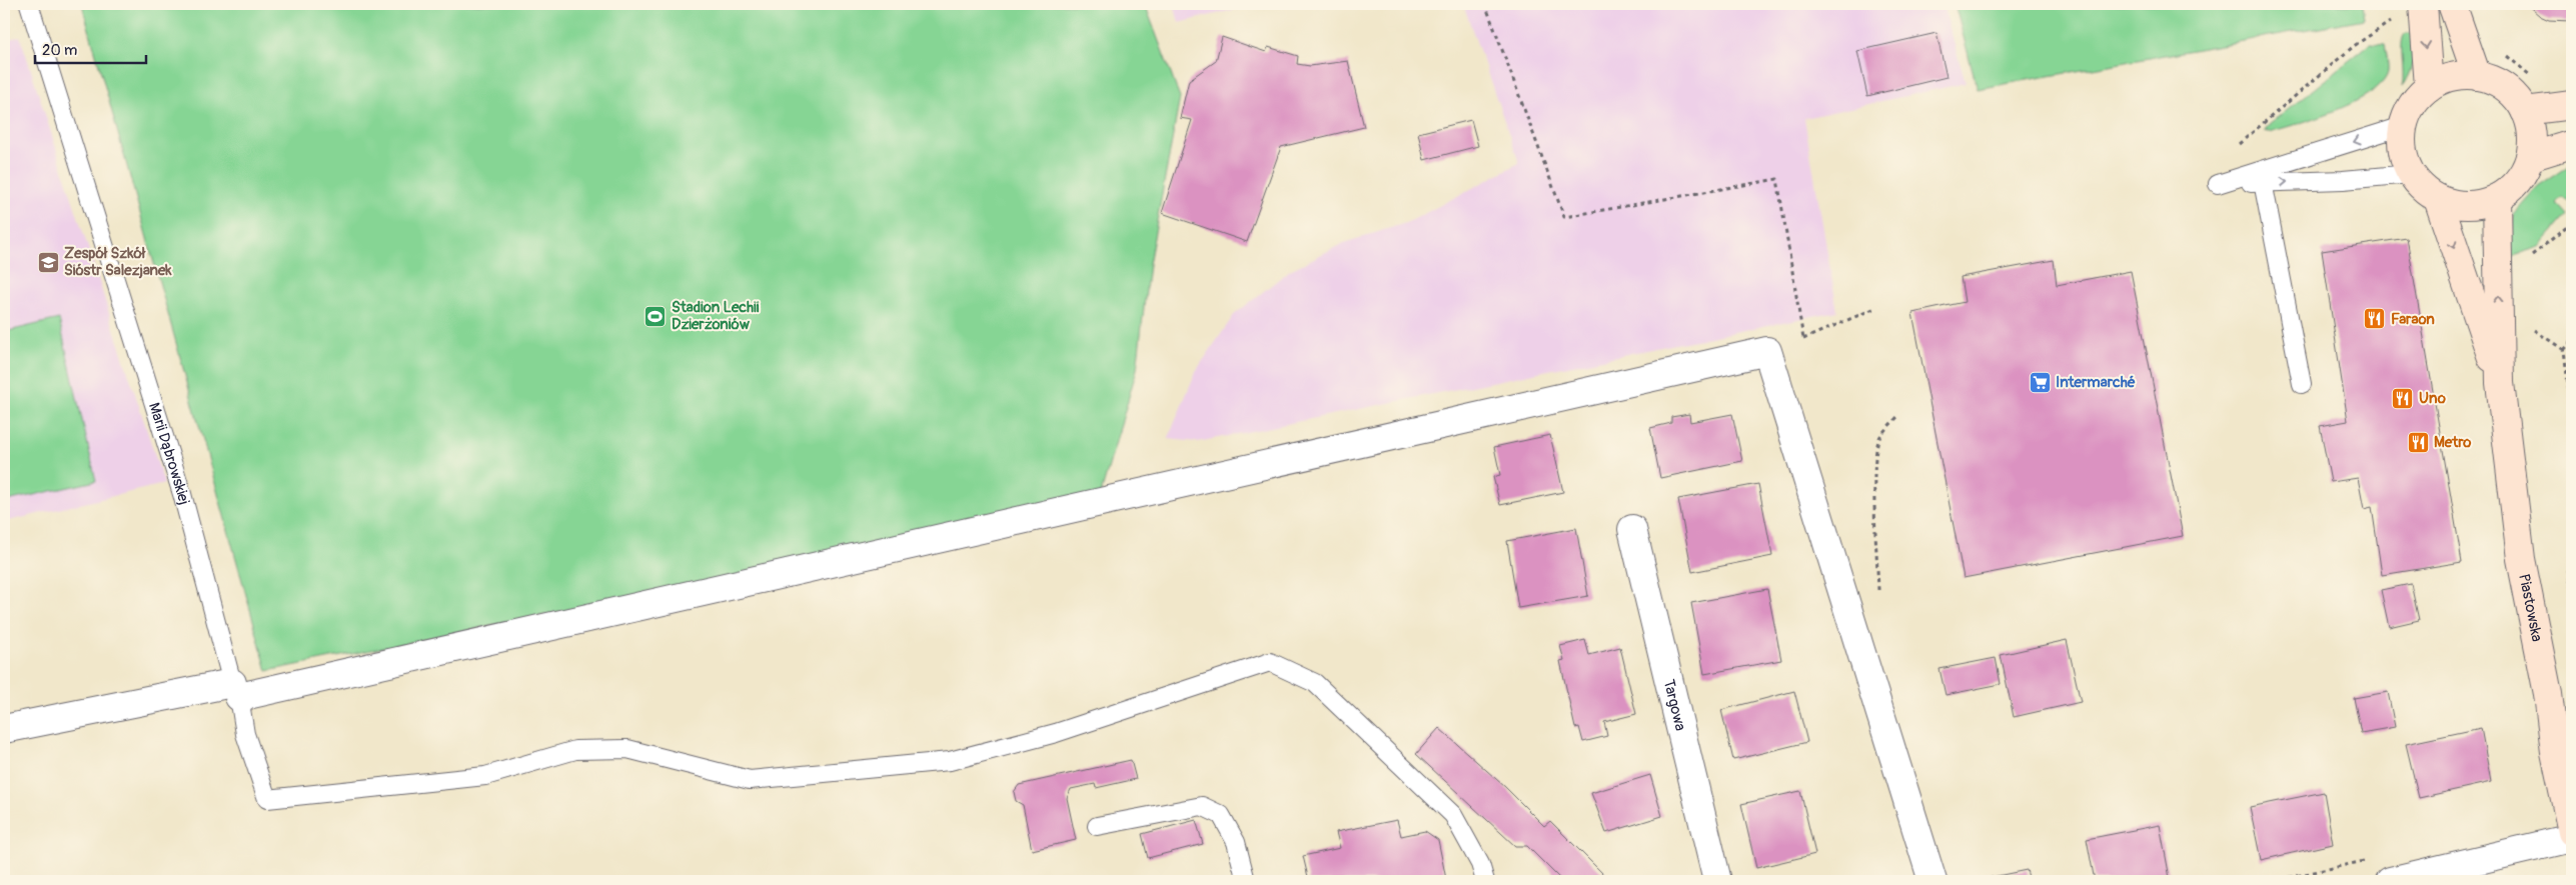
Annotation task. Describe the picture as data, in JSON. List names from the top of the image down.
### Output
{
  "streets": {
    "street": ["Piastowska", "Targowa"],
    "lane": ["Marii Dąbrowskiej"]
  },
  "places": {
    "school or university": ["Zespół Szkół Sióstr Salezjanek"],
    "sports": ["Stadion Lechii Dzierżoniów"],
    "restaurant": ["Faraon", "Uno", "Metro"],
    "supermarket": ["Intermarché"]
  },
  "scale_bar": "20 m"
}
